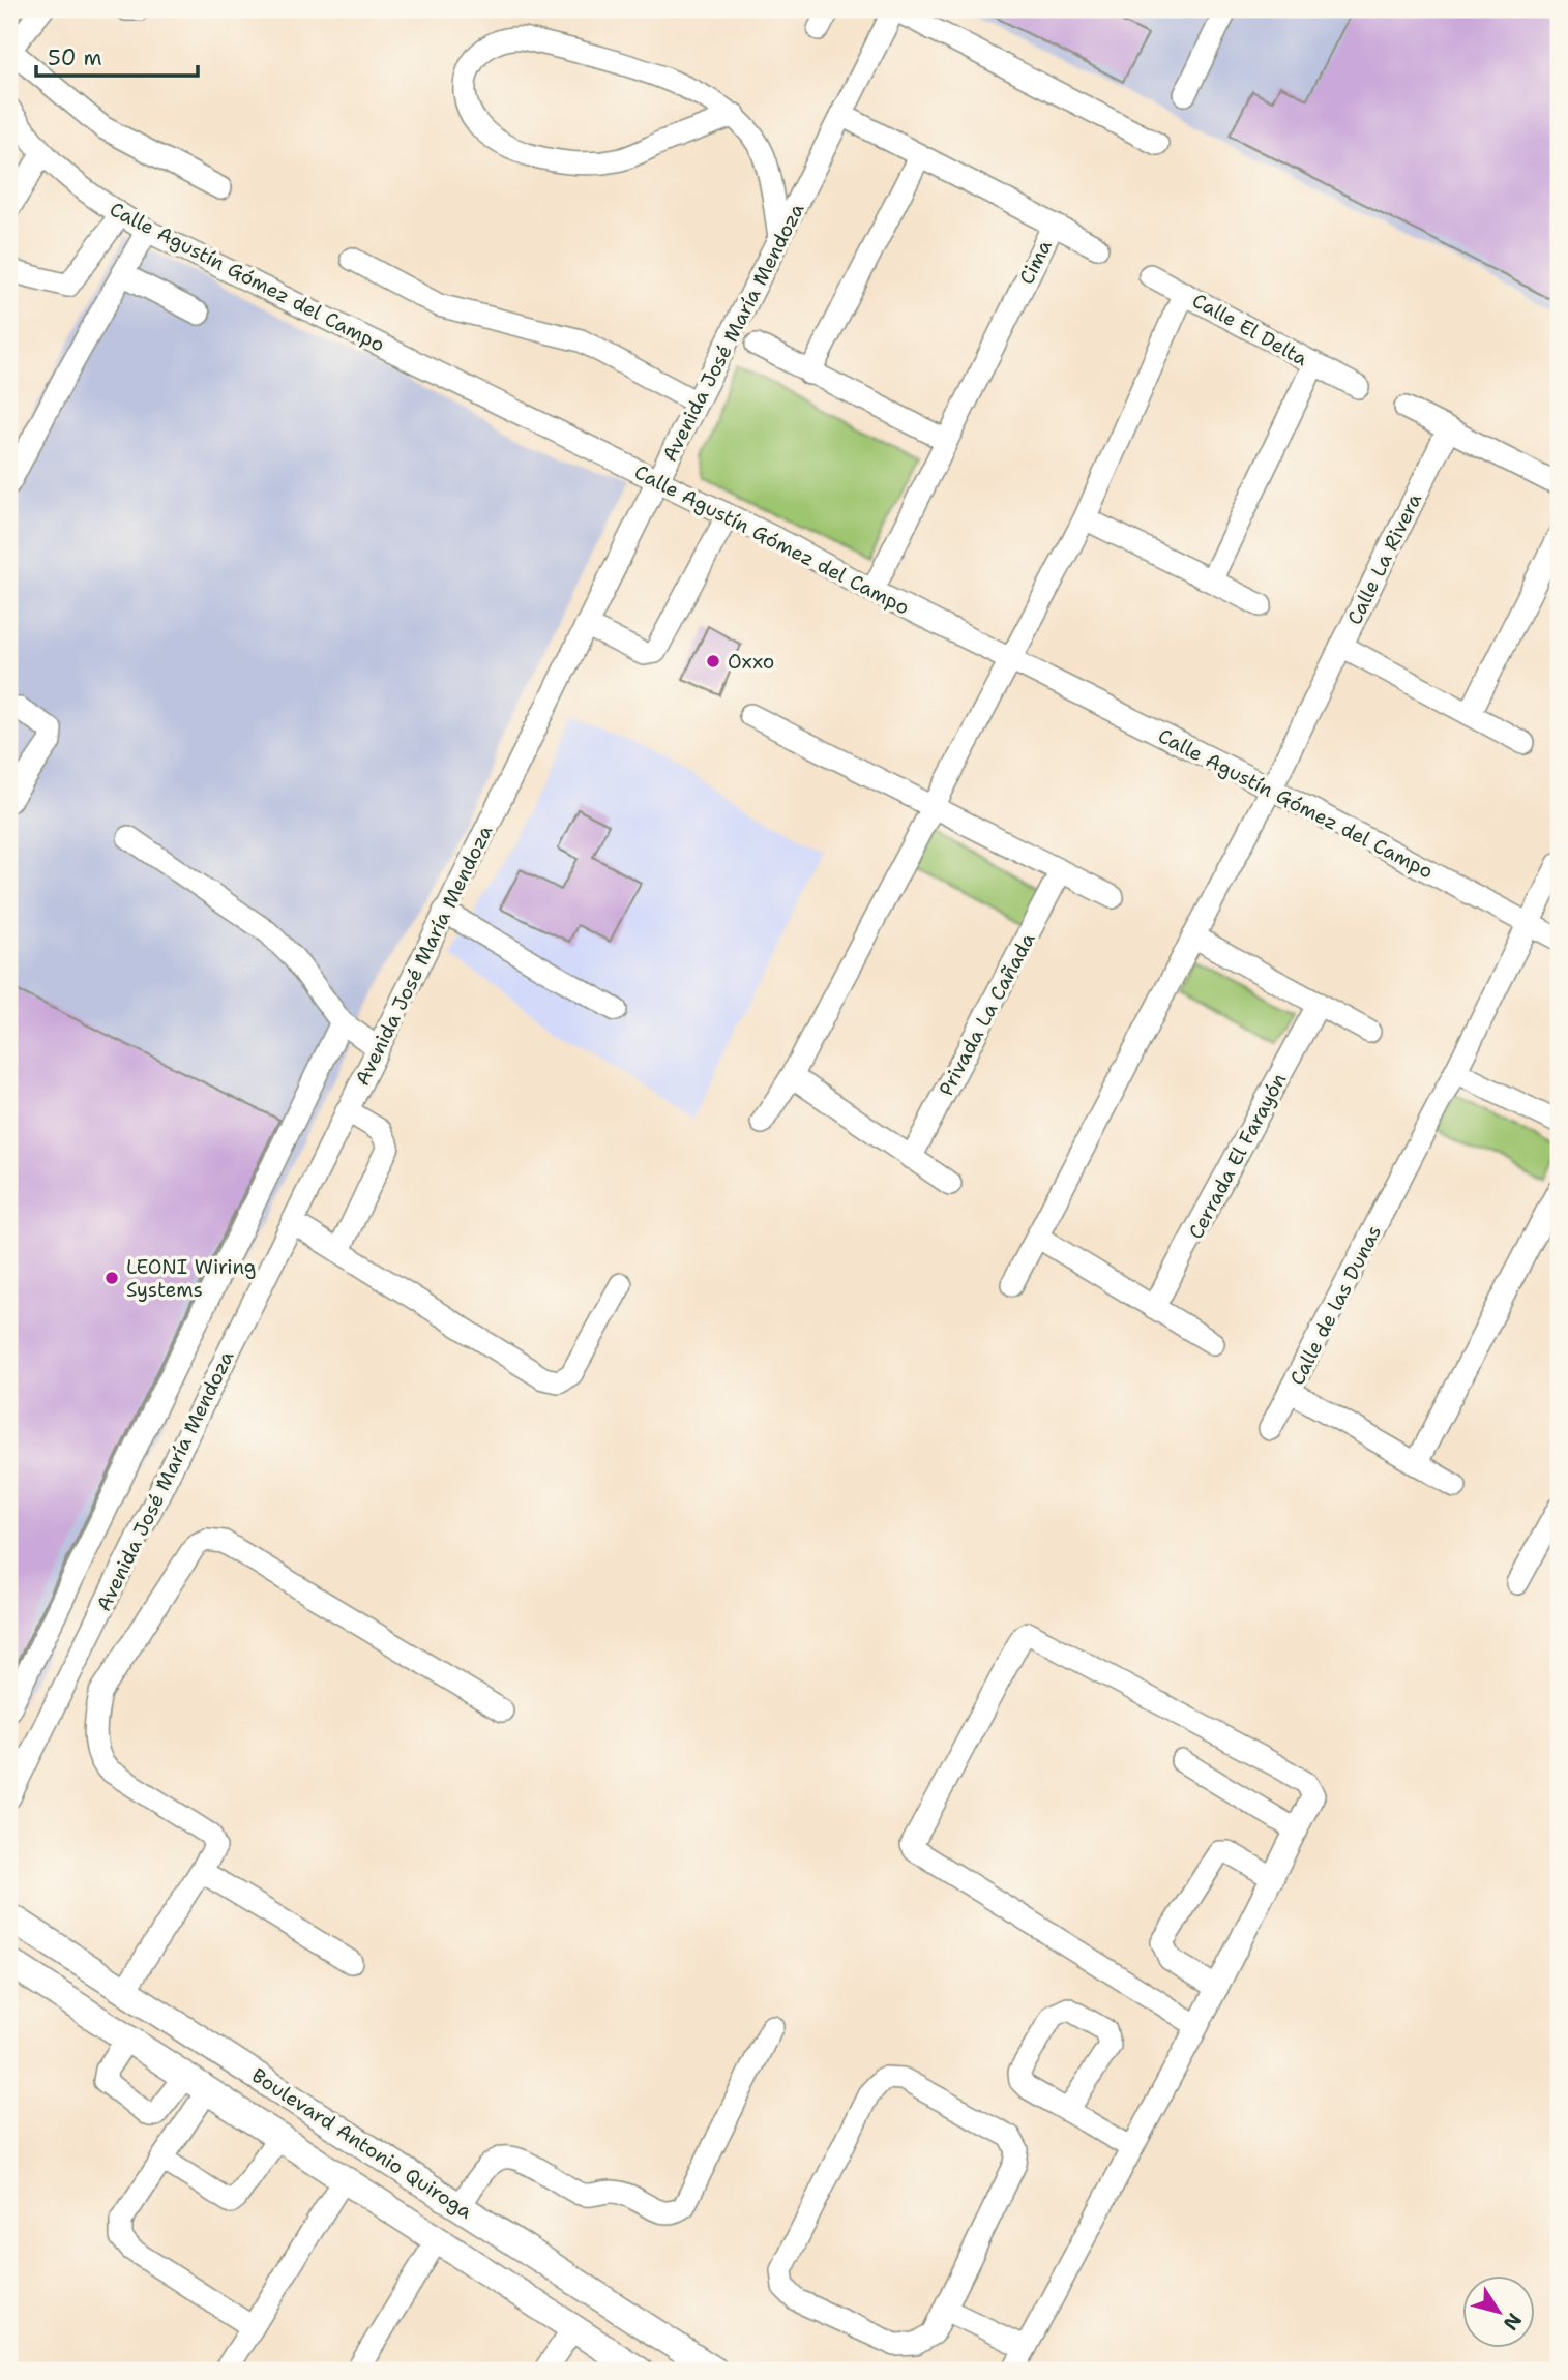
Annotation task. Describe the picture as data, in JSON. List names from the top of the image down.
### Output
{
  "streets": {
    "main road": ["Boulevard Antonio Quiroga"],
    "street": [
      "Cima",
      "Calle Agustín Gómez del Campo",
      "Calle El Delta",
      "Avenida José María Mendoza",
      "Calle La Rivera",
      "Privada La Cañada",
      "Cerrada El Farayón",
      "Calle de las Dunas"
    ]
  },
  "crossings": [
    ["Cima", "Calle Agustín Gómez del Campo"],
    ["Cima", "Avenida José María Mendoza"],
    ["Calle Agustín Gómez del Campo", "Calle El Delta"],
    ["Calle Agustín Gómez del Campo", "Avenida José María Mendoza"],
    ["Calle Agustín Gómez del Campo", "Calle de las Dunas"]
  ],
  "places": ["Oxxo", "LEONI Wiring Systems"],
  "scale_bar": "50 m",
  "north": "bottom right"
}
